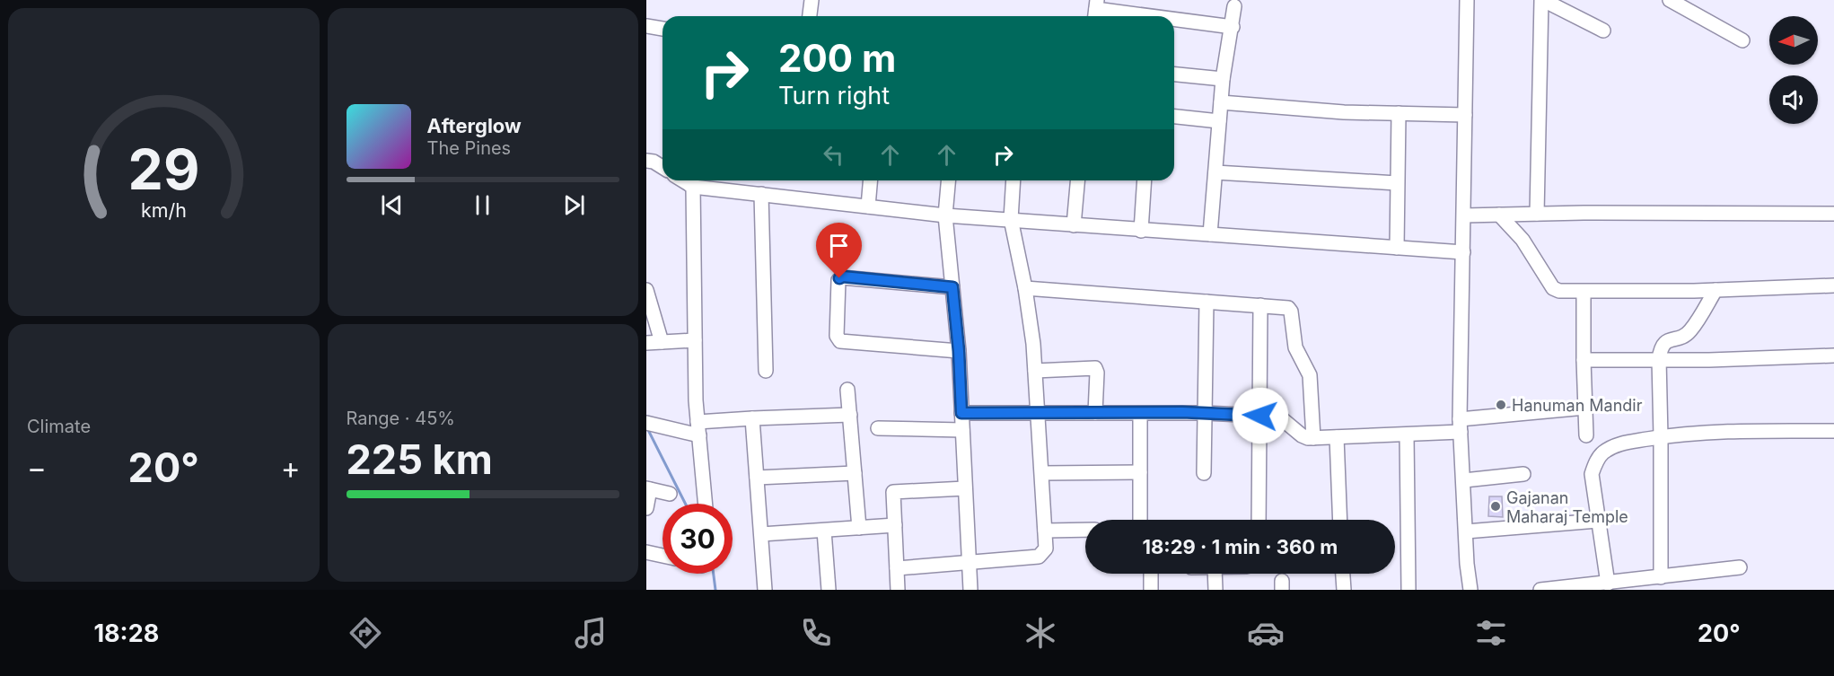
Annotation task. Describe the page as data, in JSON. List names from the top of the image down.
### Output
{
  "places": ["Hanuman Mandir", "Gajanan Maharaj Temple"],
  "north": "left",
  "page": {
    "turn": ["200 m", "Turn right"],
    "song": ["Afterglow", "The Pines"],
    "tile": [
      "Climate",
      ["Range · 45%", "225 km"]
    ],
    "heat": ["−", "20°", "+"],
    "limit": "30",
    "trip": "18:29 · 1 min · 360 m",
    "tabs": ["18:28", "20°"],
    "gauge": ["29", "km/h"]
  }
}
